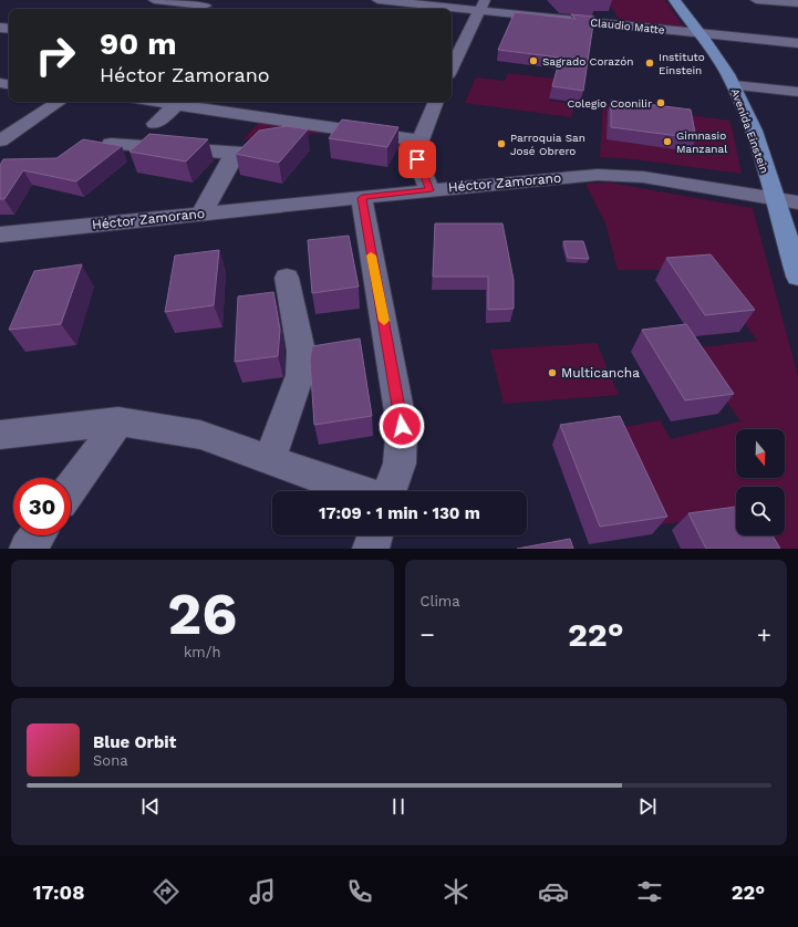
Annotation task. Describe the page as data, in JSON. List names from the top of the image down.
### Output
{
  "streets": {
    "main road": ["Avenida Einstein"],
    "street": ["Claudio Matte", "Héctor Zamorano"]
  },
  "crossings": [
    ["Claudio Matte", "Avenida Einstein"],
    ["Avenida Einstein", "Héctor Zamorano"]
  ],
  "places": [
    "Sagrado Corazón",
    "Instituto Einstein",
    "Colegio Coonilir",
    "Gimnasio Manzanal",
    "Parroquia San José Obrero",
    "Multicancha"
  ],
  "north": "bottom",
  "page": {
    "turn": ["90 m", "Héctor Zamorano"],
    "limit": "30",
    "trip": "17:09 · 1 min · 130 m",
    "tile": [
      ["26", "km/h"],
      "Clima"
    ],
    "heat": ["−", "22°", "+"],
    "song": ["Blue Orbit", "Sona"],
    "tabs": ["17:08", "22°"]
  }
}
